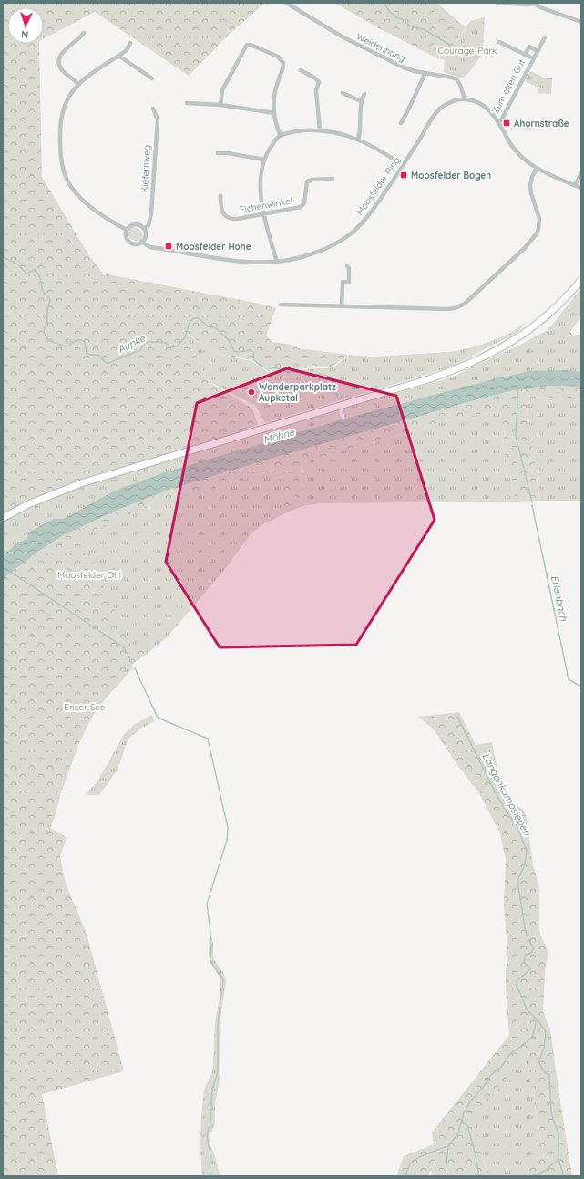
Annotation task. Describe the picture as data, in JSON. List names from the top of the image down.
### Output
{
  "streets": {
    "street": [
      "Weidenhang",
      "Zum alten Gut",
      "Kiefernweg",
      "Moosfelder Ring",
      "Eichenwinkel"
    ]
  },
  "crossings": [
    ["Weidenhang", "Moosfelder Ring"],
    ["Kiefernweg", "Moosfelder Ring"]
  ],
  "water": [
    "Aupke",
    "Möhne",
    "Erlenbach",
    "Langenkampsiepen"
  ],
  "parks": ["Courage-Park", "Moosfelder Ohl", "Enser See"],
  "places": {
    "transit": ["Ahornstraße", "Moosfelder Bogen", "Moosfelder Höhe"],
    "other": ["Wanderparkplatz Aupketal"]
  },
  "north": "bottom"
}
